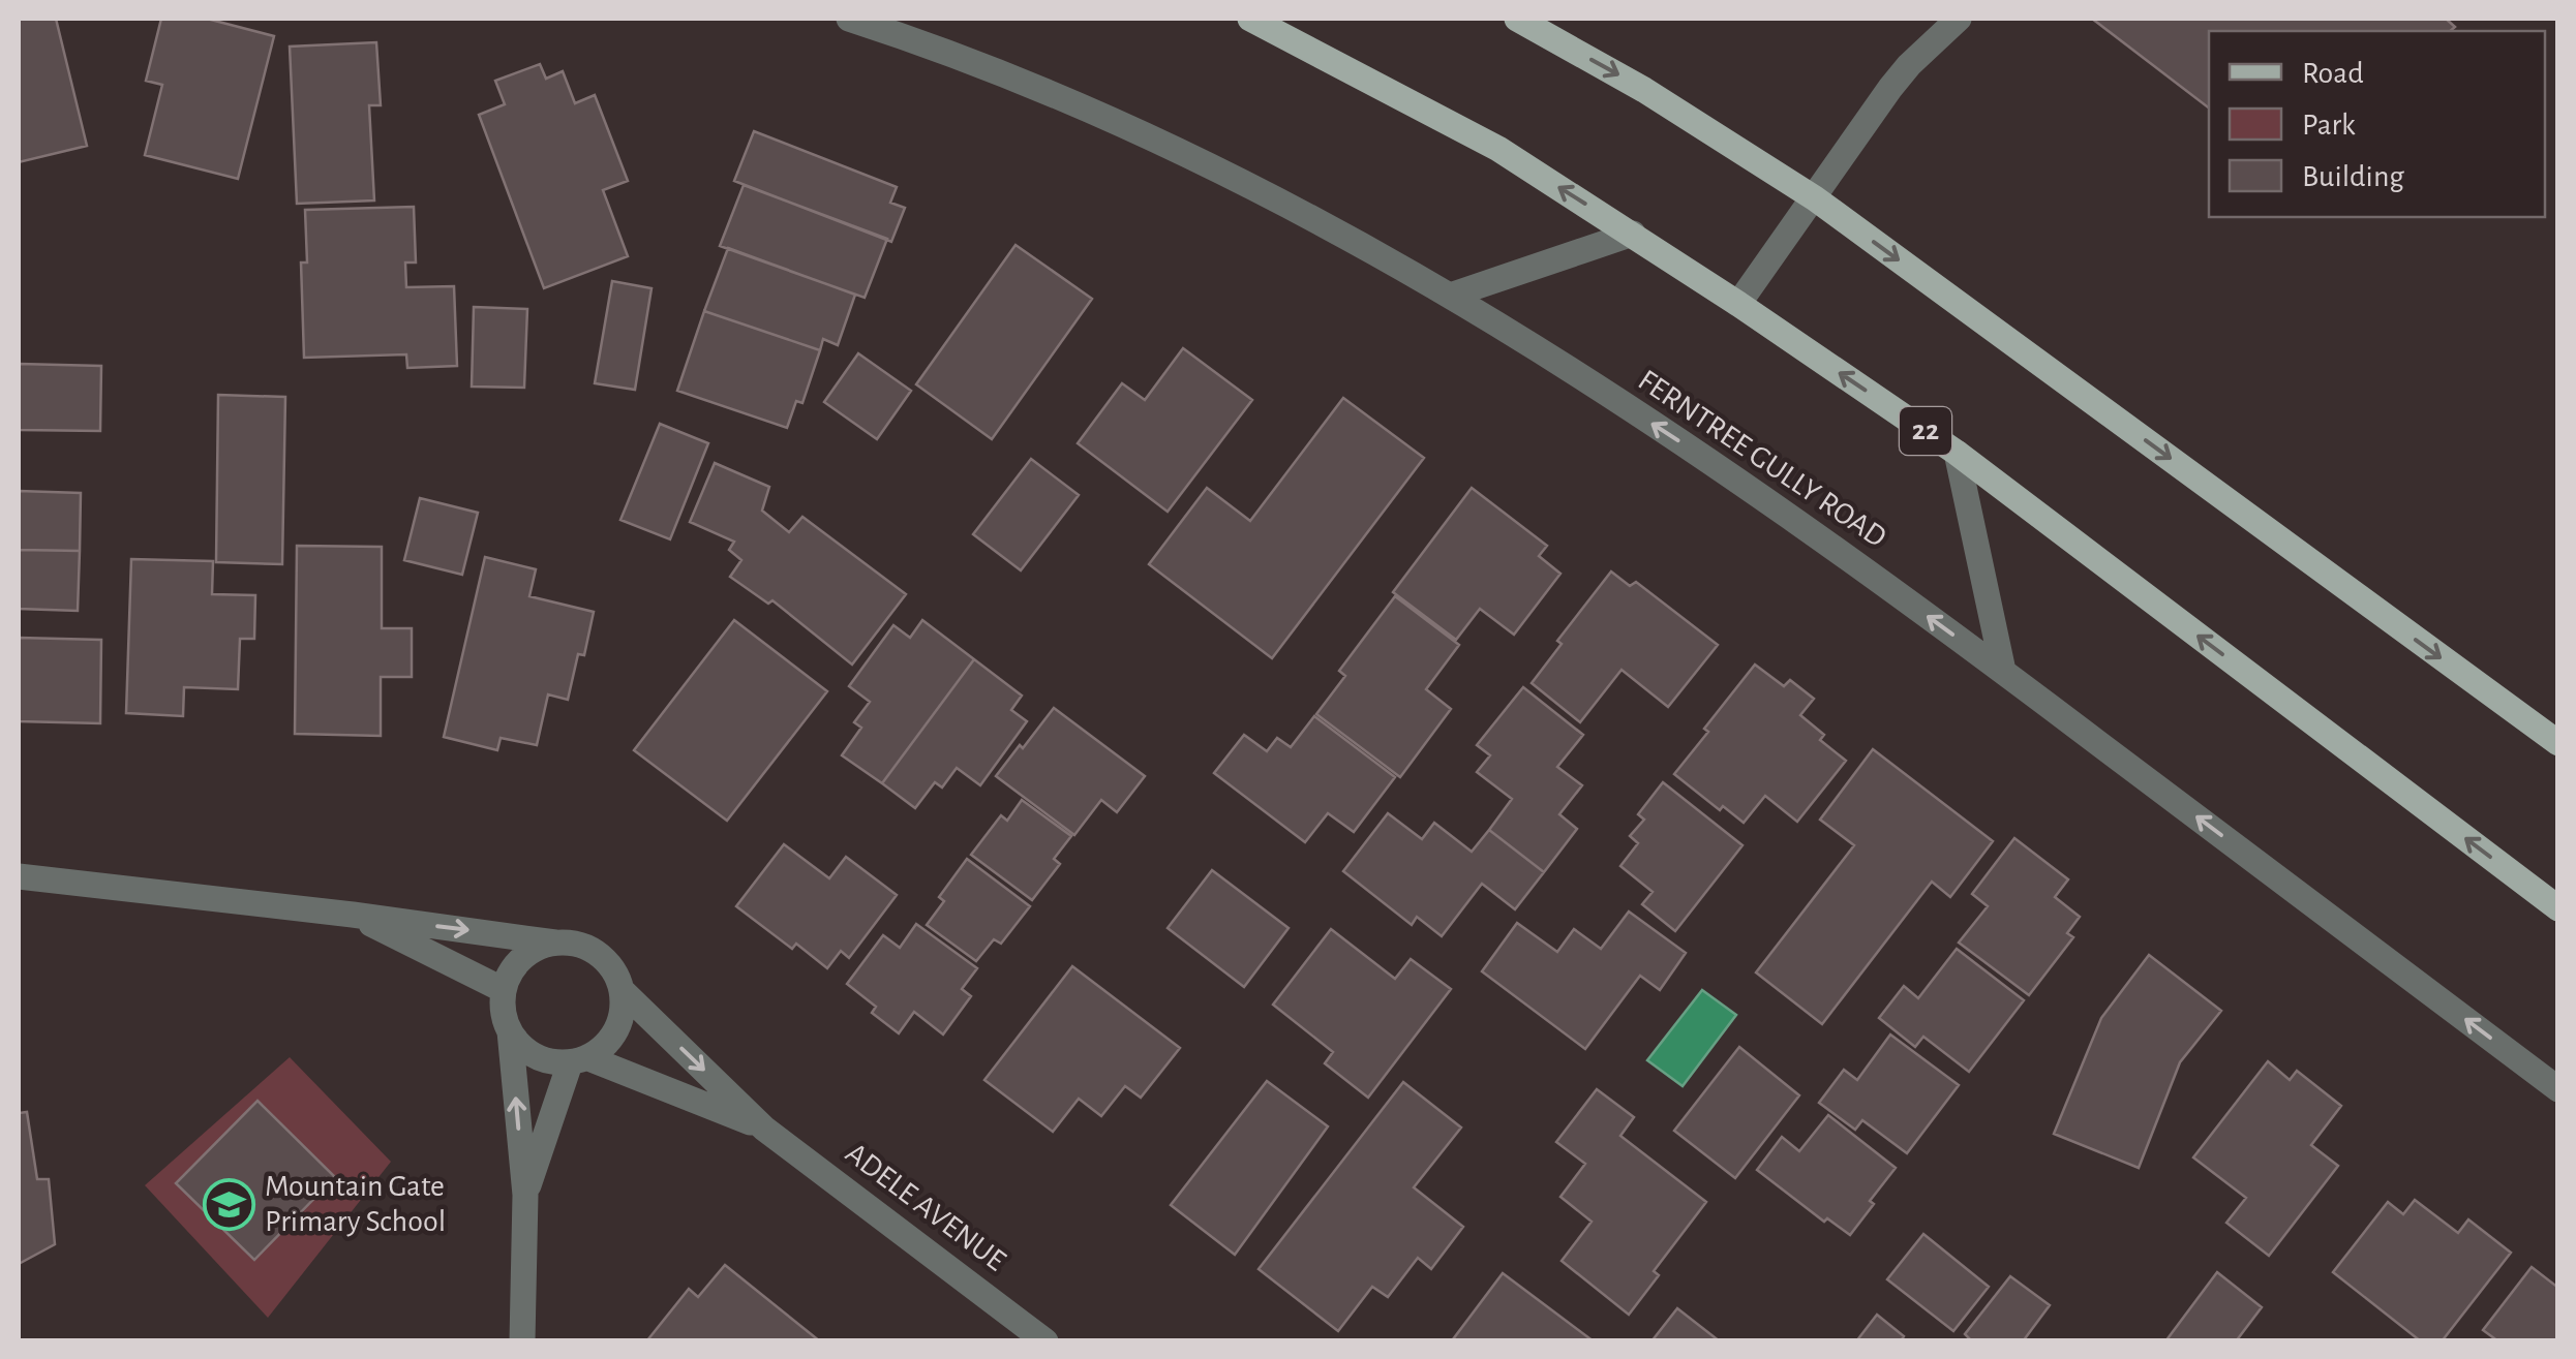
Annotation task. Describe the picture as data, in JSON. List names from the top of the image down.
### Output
{
  "streets": {
    "main road": ["22"],
    "street": ["FERNTREE GULLY ROAD", "ADELE AVENUE"]
  },
  "one_way": ["FERNTREE GULLY ROAD"],
  "places": {
    "school or university": ["Mountain Gate Primary School"]
  },
  "legend": ["Road", "Park", "Building"]
}
